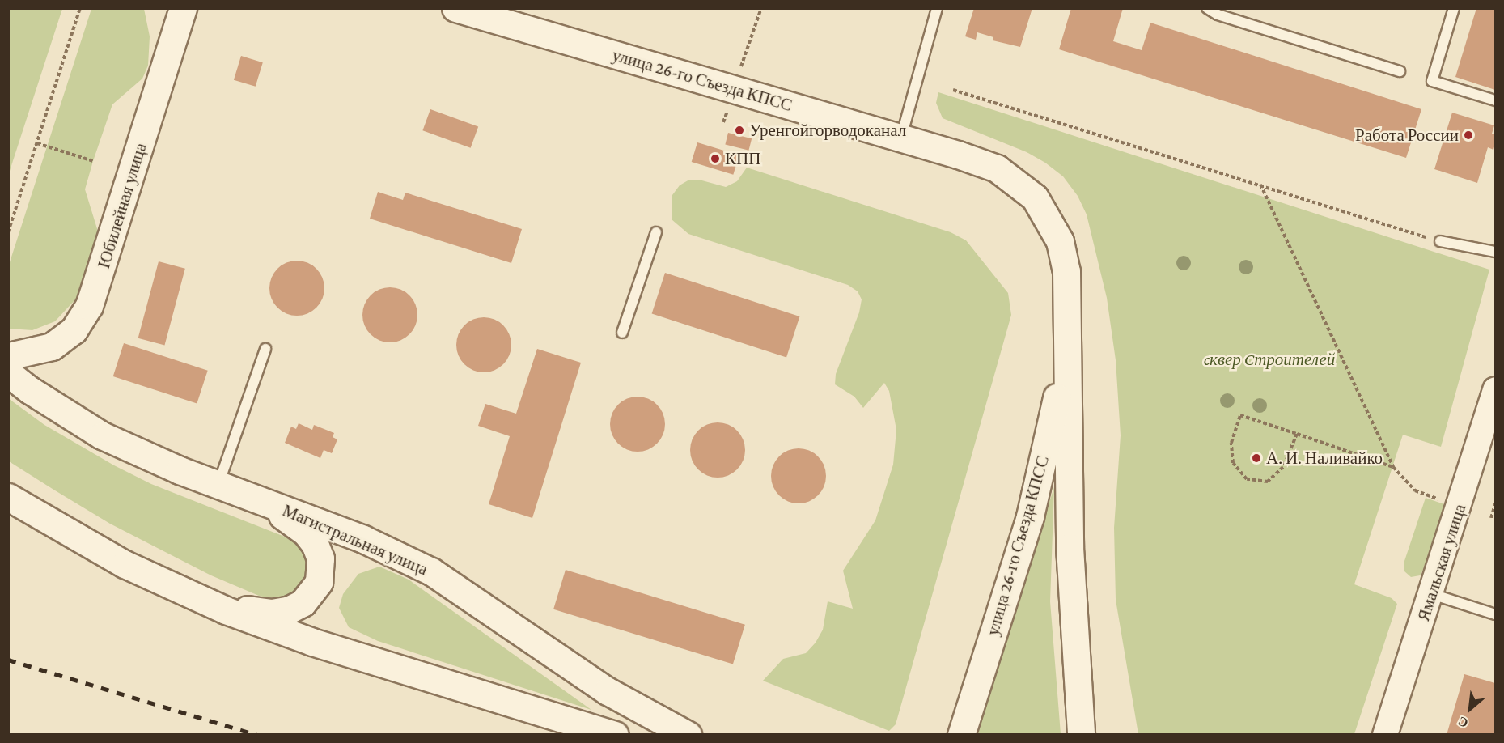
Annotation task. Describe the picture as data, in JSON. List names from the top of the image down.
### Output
{
  "streets": {
    "main road": ["улица 26-го Съезда КПСС", "Юбилейная улица", "Магистральная улица"],
    "street": ["Ямальская улица"]
  },
  "parks": ["cквер Cтроителей"],
  "places": [
    "Уренгойгорводоканал",
    "Работа России",
    "КПП",
    "А. И. Наливайко"
  ],
  "north": "bottom left"
}
